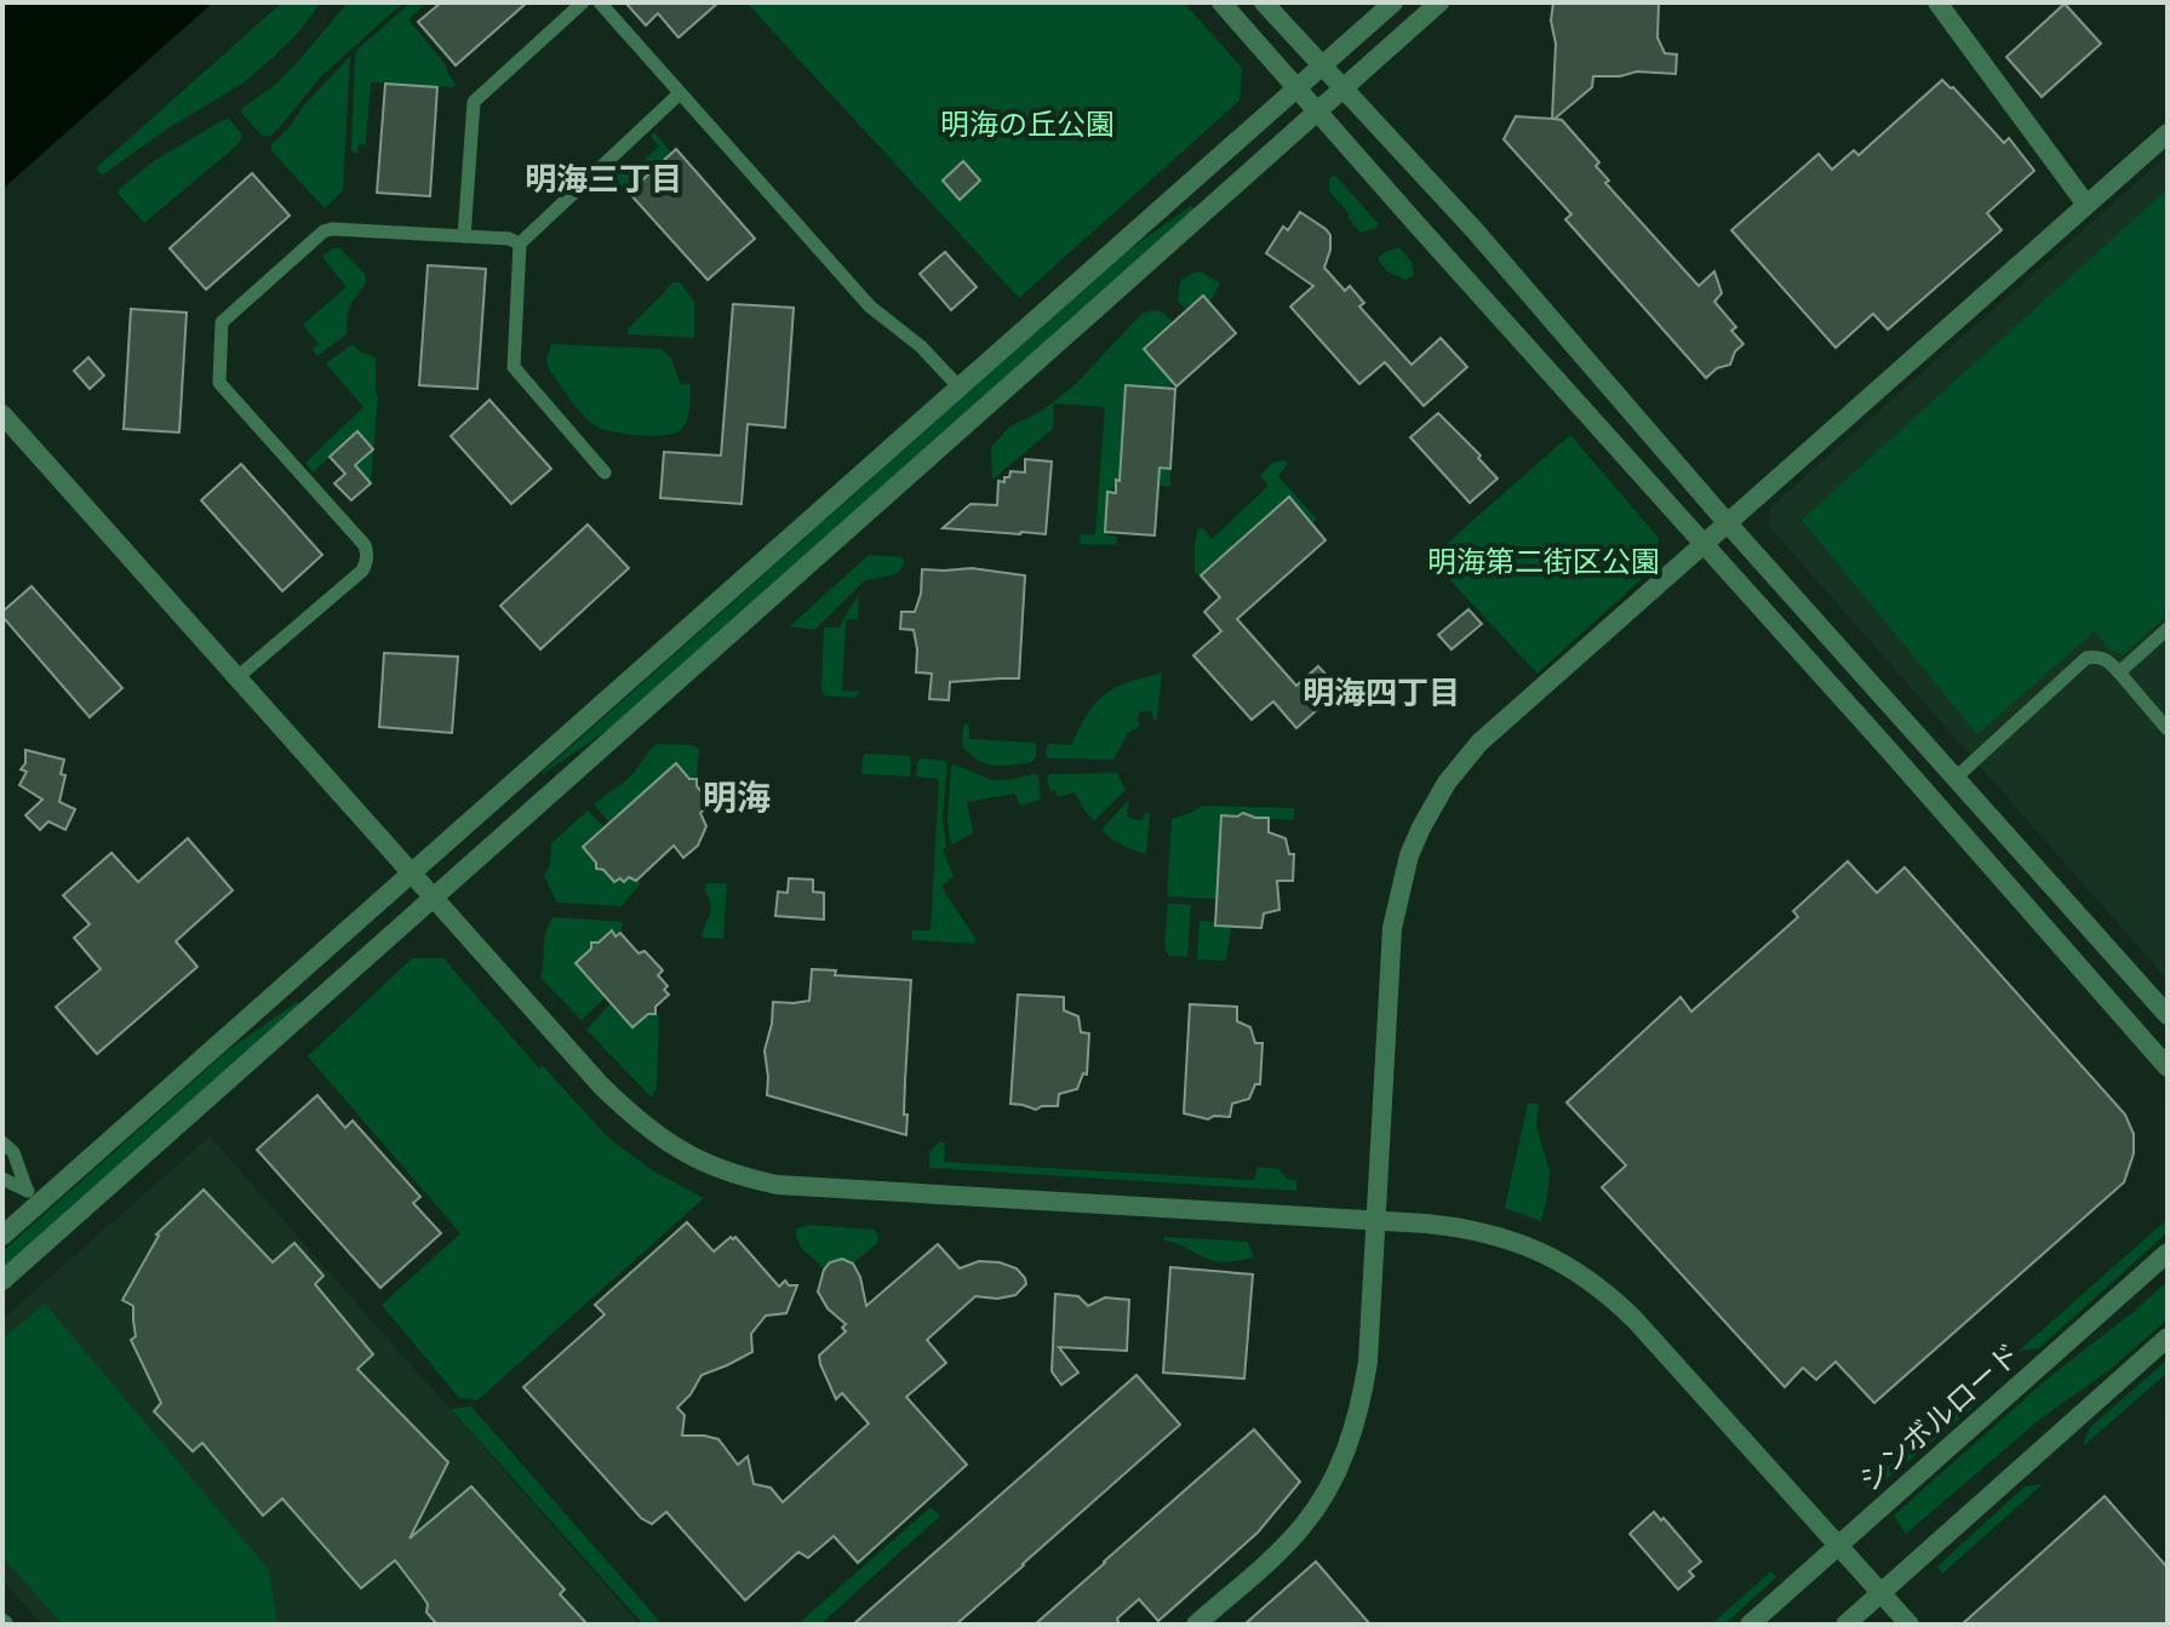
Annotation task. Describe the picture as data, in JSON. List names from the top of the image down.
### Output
{
  "streets": {
    "street": ["シンボルロード"]
  },
  "districts": ["明海三丁目", "明海四丁目", "明海"],
  "parks": ["明海の丘公園", "明海第二街区公園"]
}
